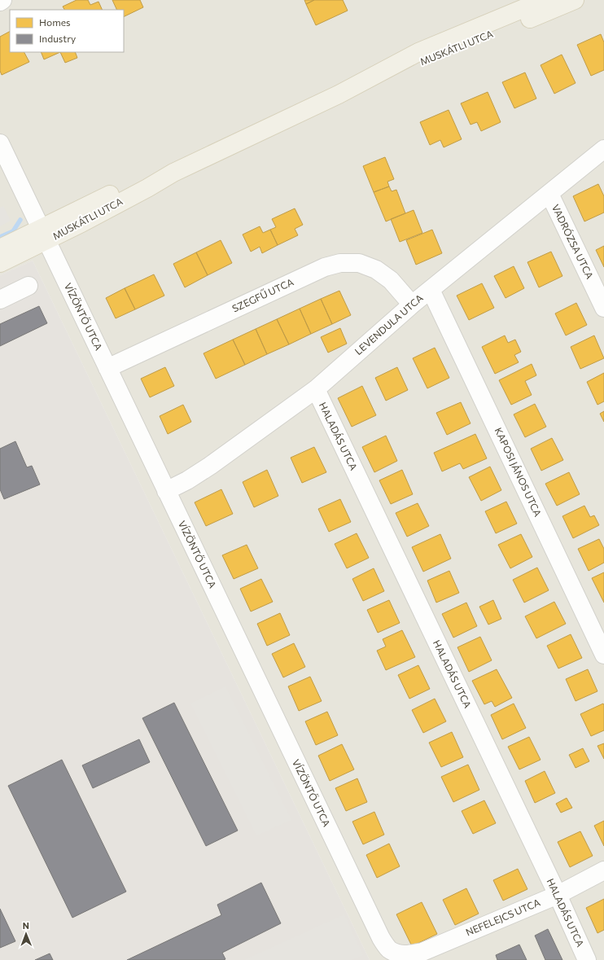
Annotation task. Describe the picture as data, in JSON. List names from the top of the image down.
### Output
{
  "streets": {
    "main road": ["MUSKÁTLI UTCA"],
    "street": [
      "VADRÓZSA UTCA",
      "SZEGFŰ UTCA",
      "VÍZÖNTŐ UTCA",
      "LEVENDULA UTCA",
      "HALADÁS UTCA",
      "KAPOSI JÁNOS UTCA",
      "NEFELEJCS UTCA"
    ]
  },
  "crossings": [
    ["MUSKÁTLI UTCA", "VÍZÖNTŐ UTCA"],
    ["VADRÓZSA UTCA", "LEVENDULA UTCA"],
    ["SZEGFŰ UTCA", "VÍZÖNTŐ UTCA"],
    ["SZEGFŰ UTCA", "LEVENDULA UTCA"],
    ["VÍZÖNTŐ UTCA", "LEVENDULA UTCA"],
    ["VÍZÖNTŐ UTCA", "NEFELEJCS UTCA"],
    ["LEVENDULA UTCA", "HALADÁS UTCA"],
    ["LEVENDULA UTCA", "KAPOSI JÁNOS UTCA"],
    ["HALADÁS UTCA", "NEFELEJCS UTCA"]
  ],
  "legend": ["Homes", "Industry"],
  "north": "top"
}
